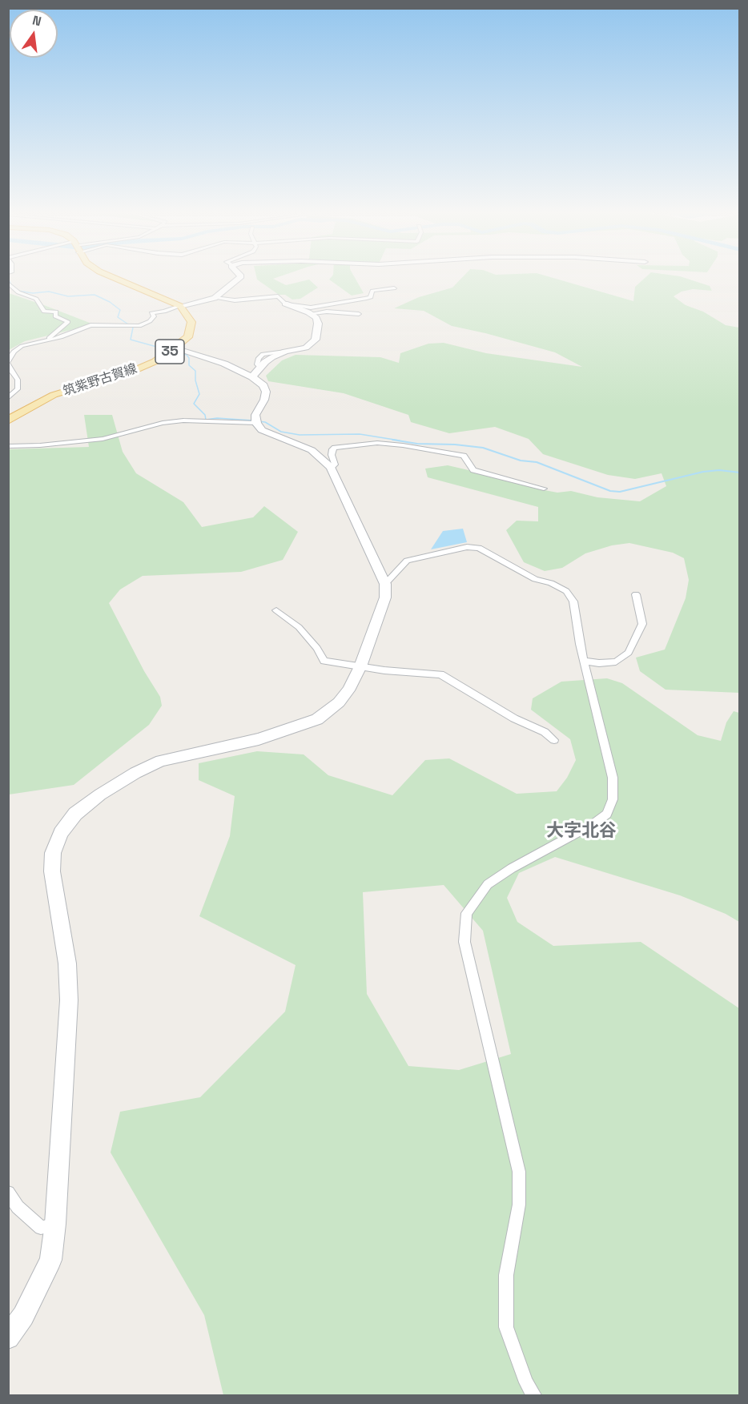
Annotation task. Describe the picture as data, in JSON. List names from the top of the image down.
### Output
{
  "streets": {
    "main road": ["35", "筑紫野古賀線"]
  },
  "districts": ["大字北谷"],
  "north": "top"
}
